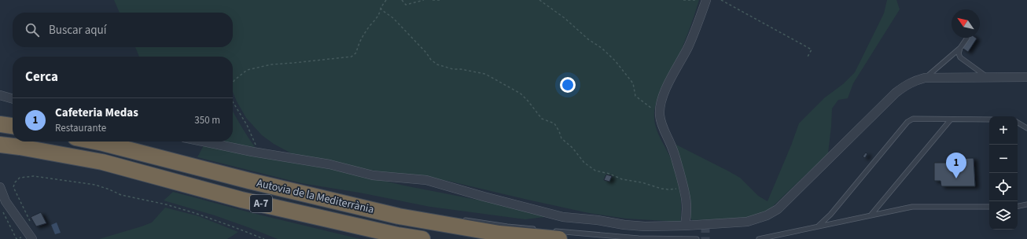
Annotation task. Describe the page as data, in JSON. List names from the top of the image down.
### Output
{
  "streets": {
    "highway": ["Autovia de la Mediterrània", "A-7"]
  },
  "north": "top left",
  "page": {
    "search": "Buscar aquí",
    "heading": "Cerca",
    "list": [
      {
        "mark": "1",
        "name": "Cafeteria Medas",
        "note": "Restaurante",
        "value": "350 m"
      }
    ],
    "map_buttons": ["+", "−"],
    "pins": "1"
  }
}
